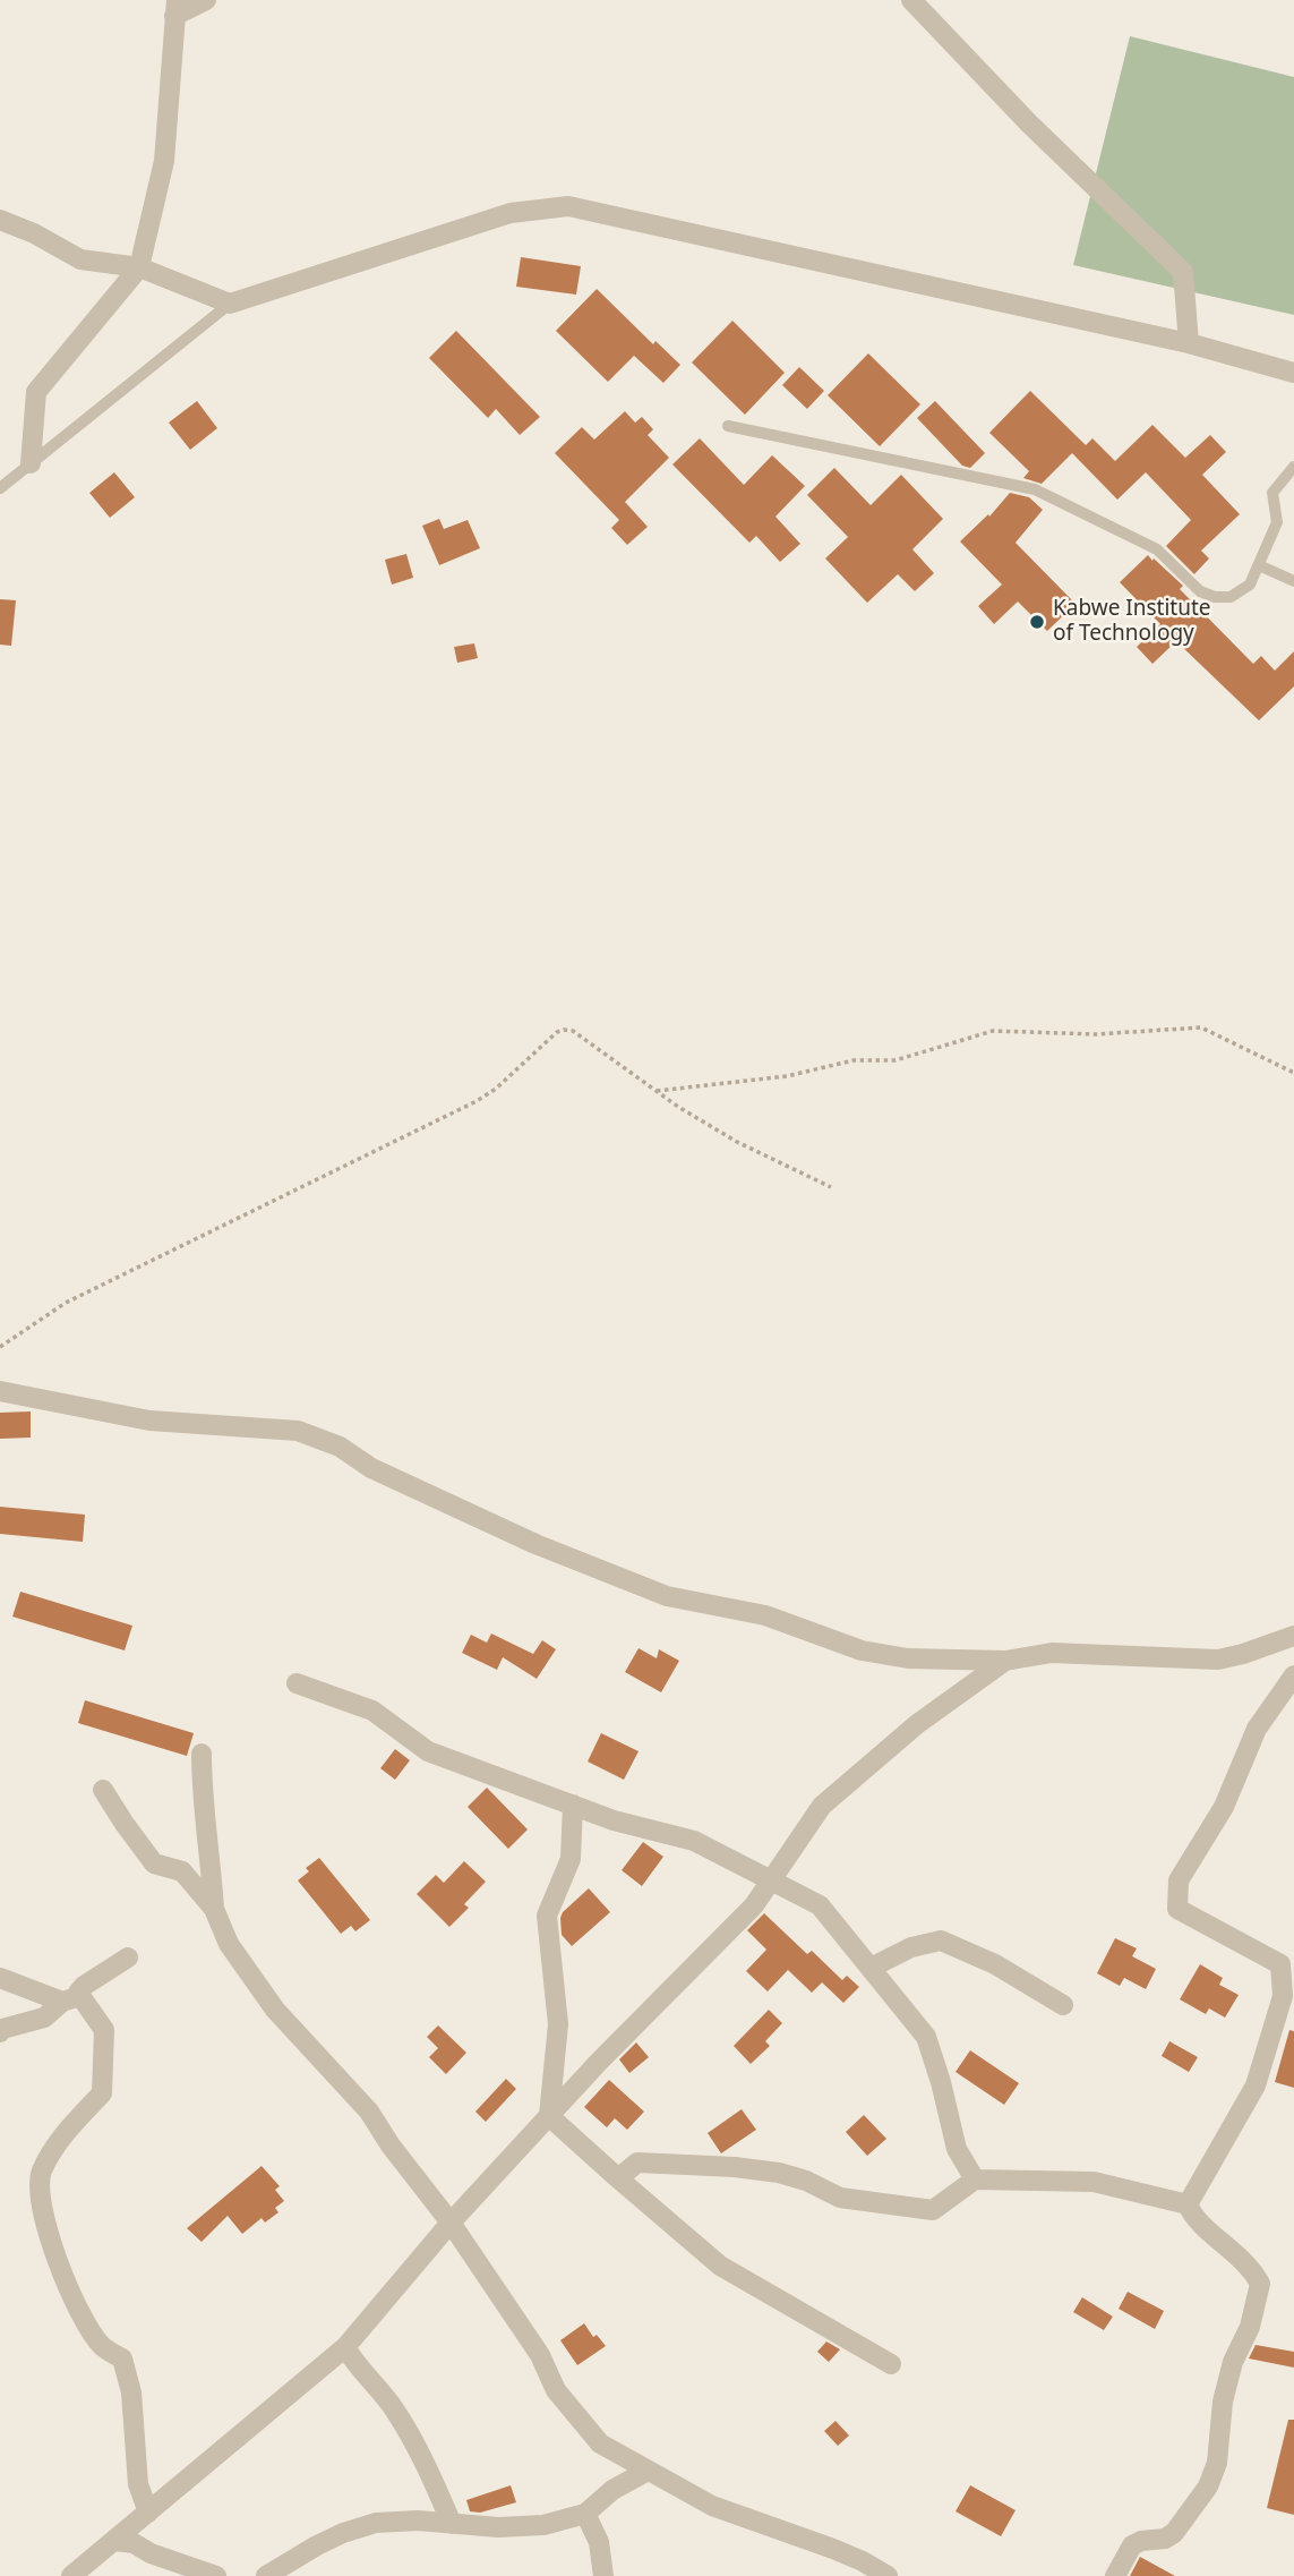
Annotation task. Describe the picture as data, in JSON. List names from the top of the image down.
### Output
{
  "places": ["Kabwe Institute of Technology"]
}
